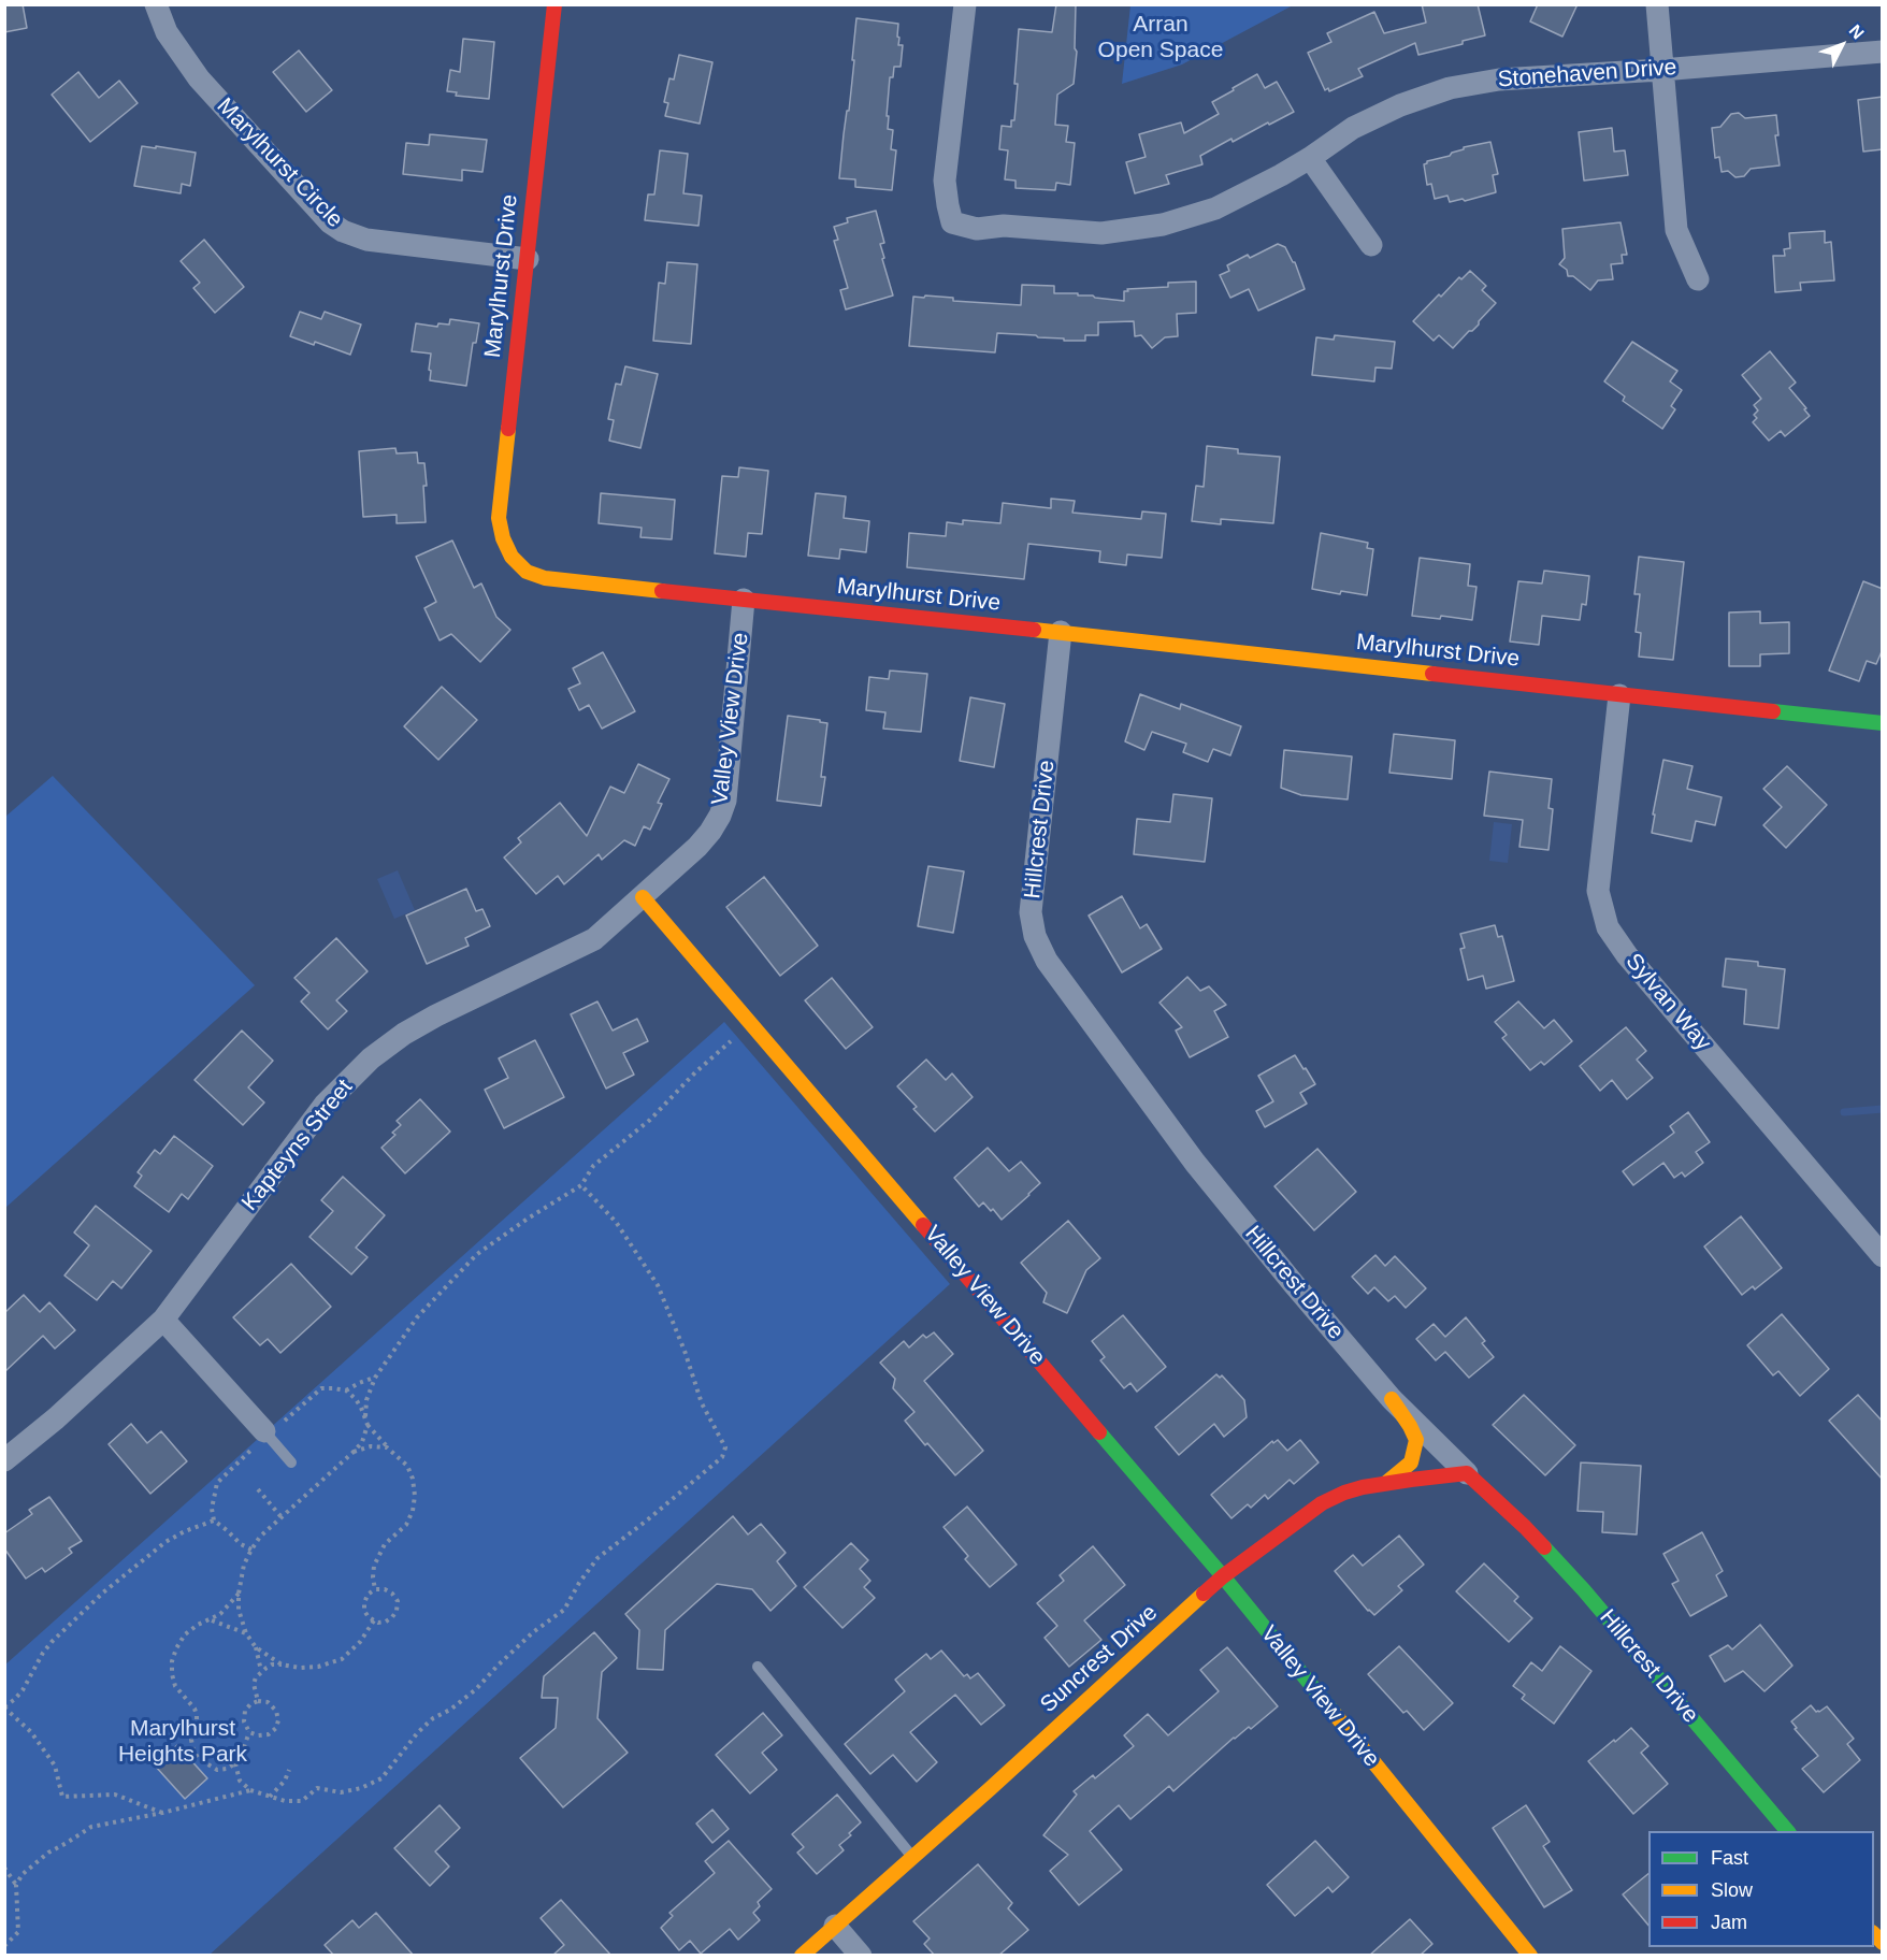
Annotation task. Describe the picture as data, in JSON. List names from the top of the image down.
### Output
{
  "streets": {
    "street": [
      "Stonehaven Drive",
      "Marylhurst Circle",
      "Marylhurst Drive",
      "Valley View Drive",
      "Hillcrest Drive",
      "Sylvan Way",
      "Kapteyns Street",
      "Suncrest Drive"
    ]
  },
  "crossings": [
    ["Marylhurst Circle", "Marylhurst Drive"],
    ["Marylhurst Drive", "Valley View Drive"],
    ["Marylhurst Drive", "Hillcrest Drive"],
    ["Marylhurst Drive", "Sylvan Way"],
    ["Valley View Drive", "Kapteyns Street"],
    ["Valley View Drive", "Suncrest Drive"],
    ["Hillcrest Drive", "Suncrest Drive"]
  ],
  "parks": ["Arran Open Space", "Marylhurst Heights Park"],
  "legend": ["Fast", "Slow", "Jam"],
  "north": "top right"
}
